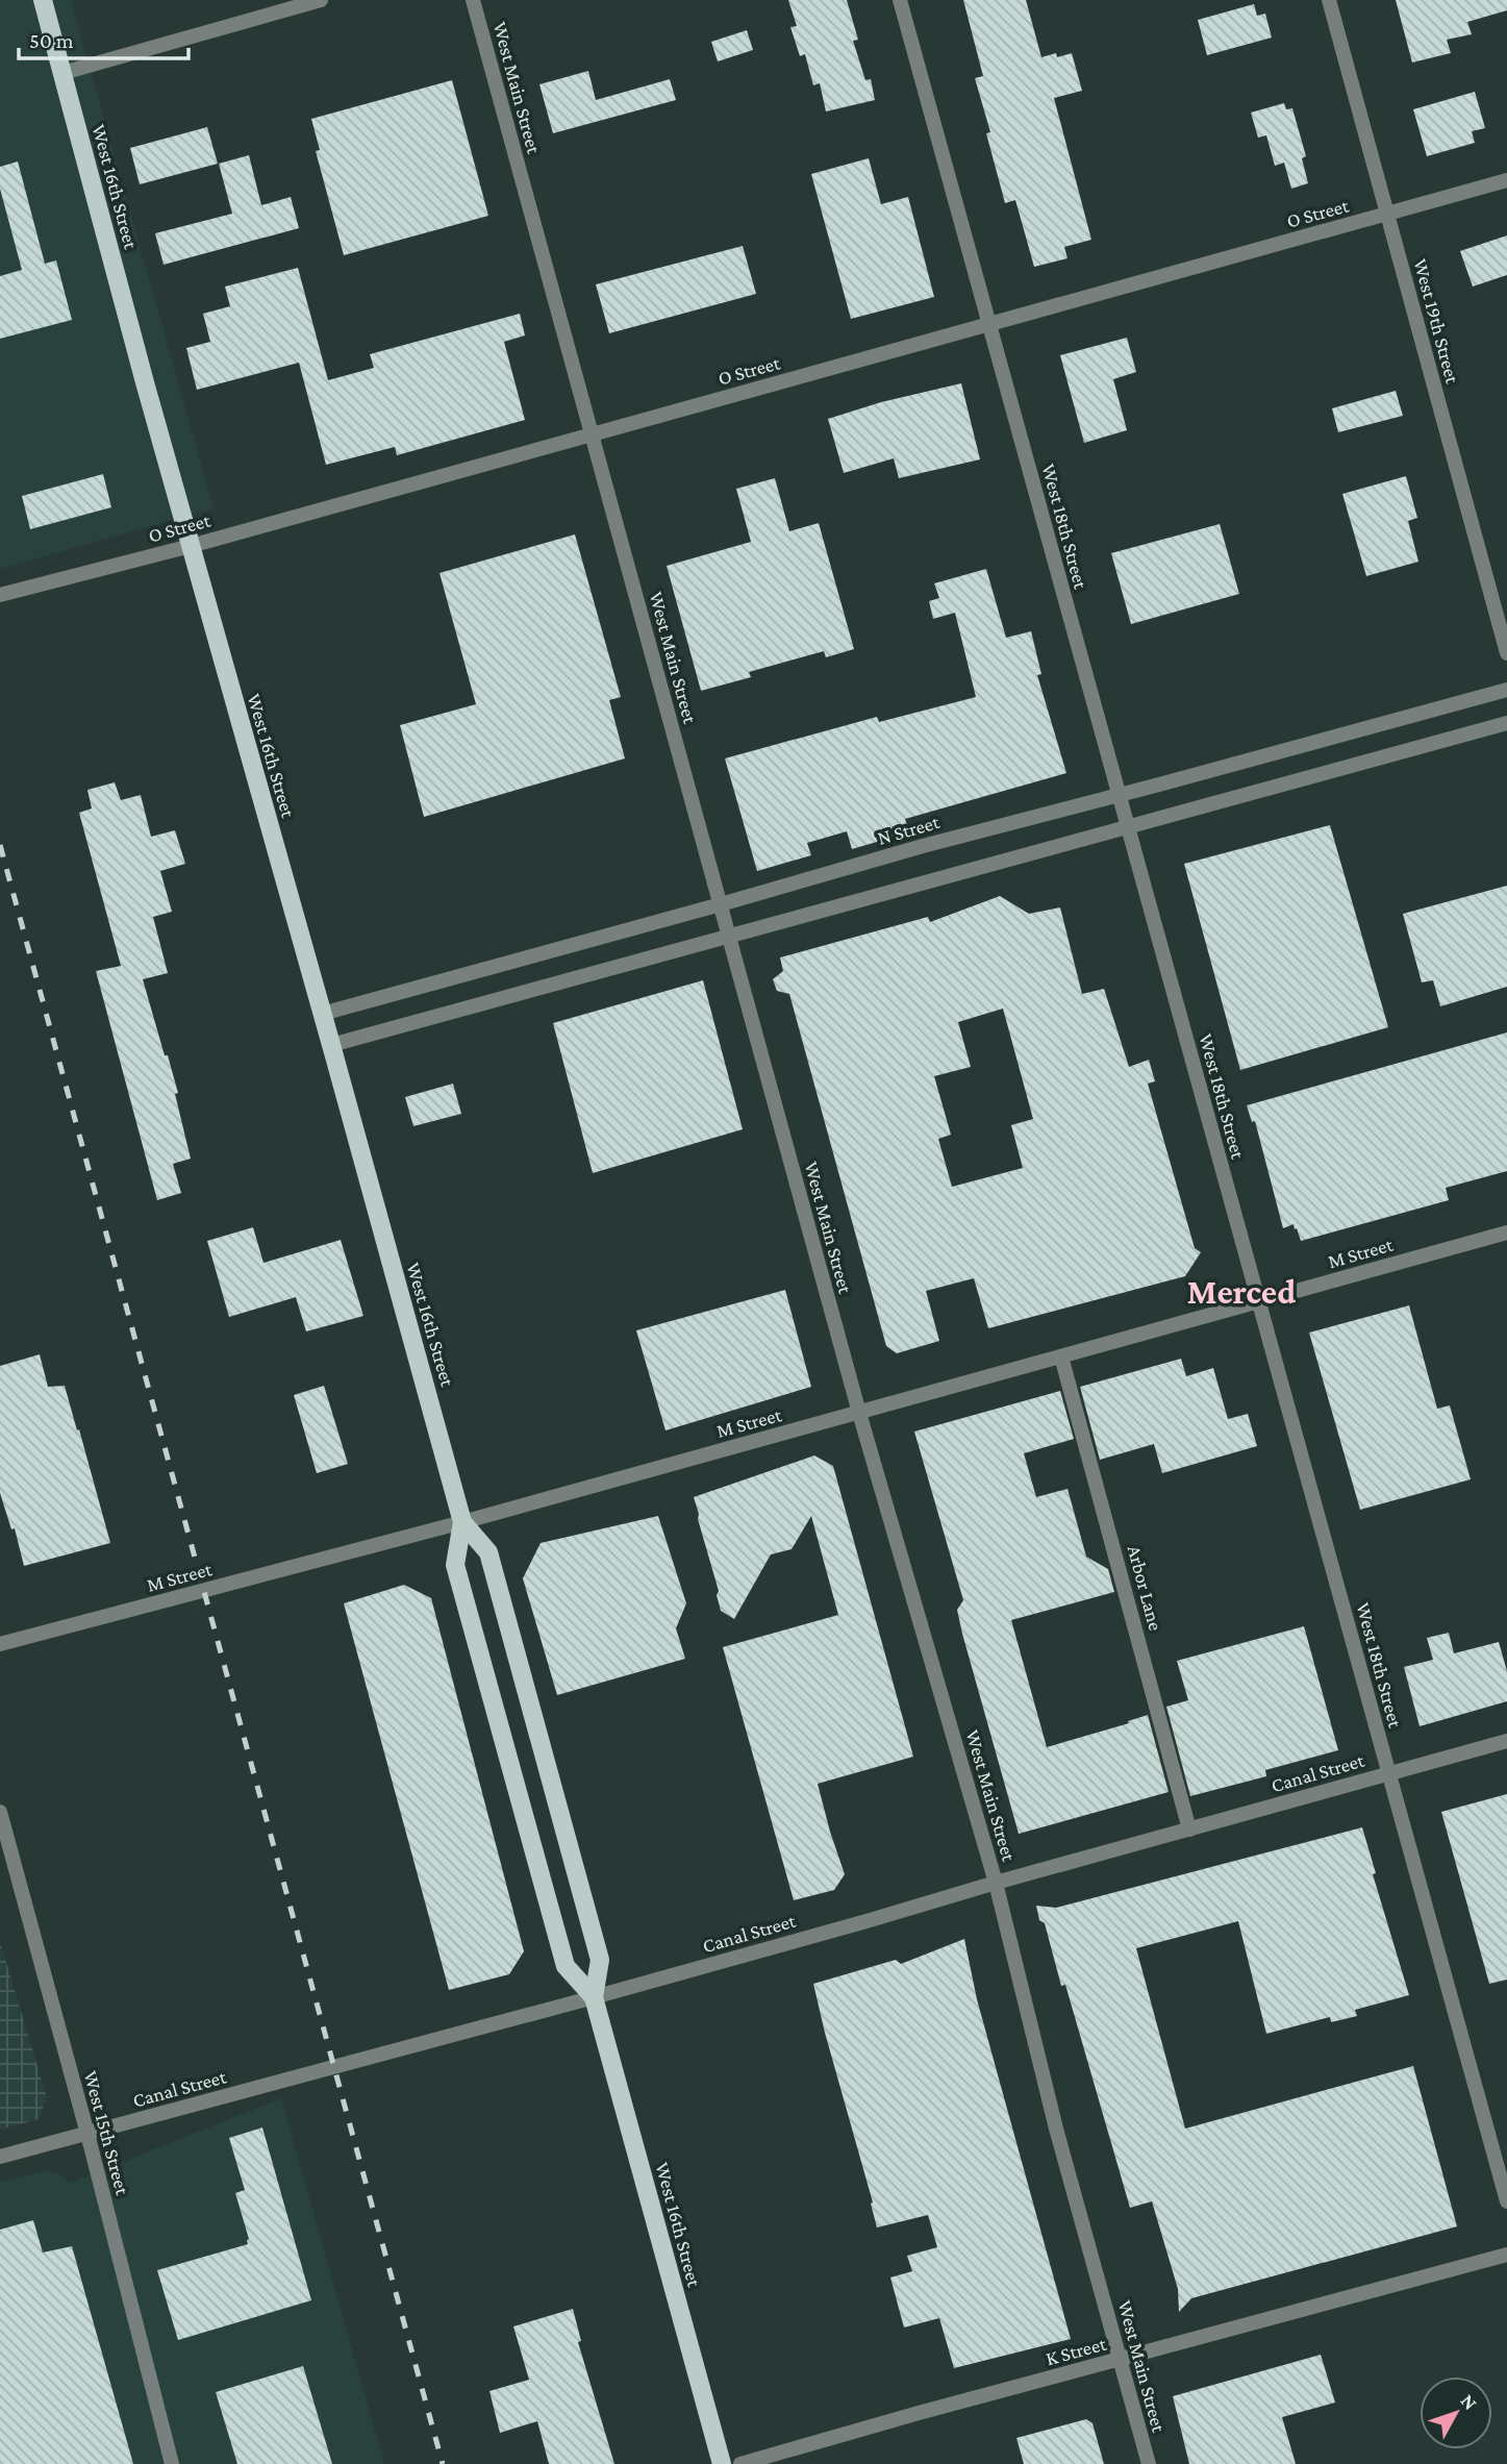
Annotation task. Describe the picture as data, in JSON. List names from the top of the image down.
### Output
{
  "streets": {
    "main road": ["West 16th Street"],
    "street": [
      "West Main Street",
      "O Street",
      "West 19th Street",
      "West 18th Street",
      "N Street",
      "M Street",
      "Arbor Lane",
      "Canal Street",
      "West 15th Street",
      "K Street"
    ]
  },
  "crossings": [
    ["West Main Street", "O Street"],
    ["West Main Street", "N Street"],
    ["West Main Street", "M Street"],
    ["West Main Street", "Canal Street"],
    ["West Main Street", "K Street"],
    ["West 16th Street", "O Street"],
    ["West 16th Street", "N Street"],
    ["West 16th Street", "M Street"],
    ["West 16th Street", "Canal Street"],
    ["O Street", "West 19th Street"],
    ["O Street", "West 18th Street"],
    ["West 18th Street", "N Street"],
    ["West 18th Street", "M Street"],
    ["West 18th Street", "Canal Street"],
    ["M Street", "Arbor Lane"],
    ["Arbor Lane", "Canal Street"],
    ["Canal Street", "West 15th Street"]
  ],
  "districts": ["Merced"],
  "scale_bar": "50 m",
  "north": "top right"
}
